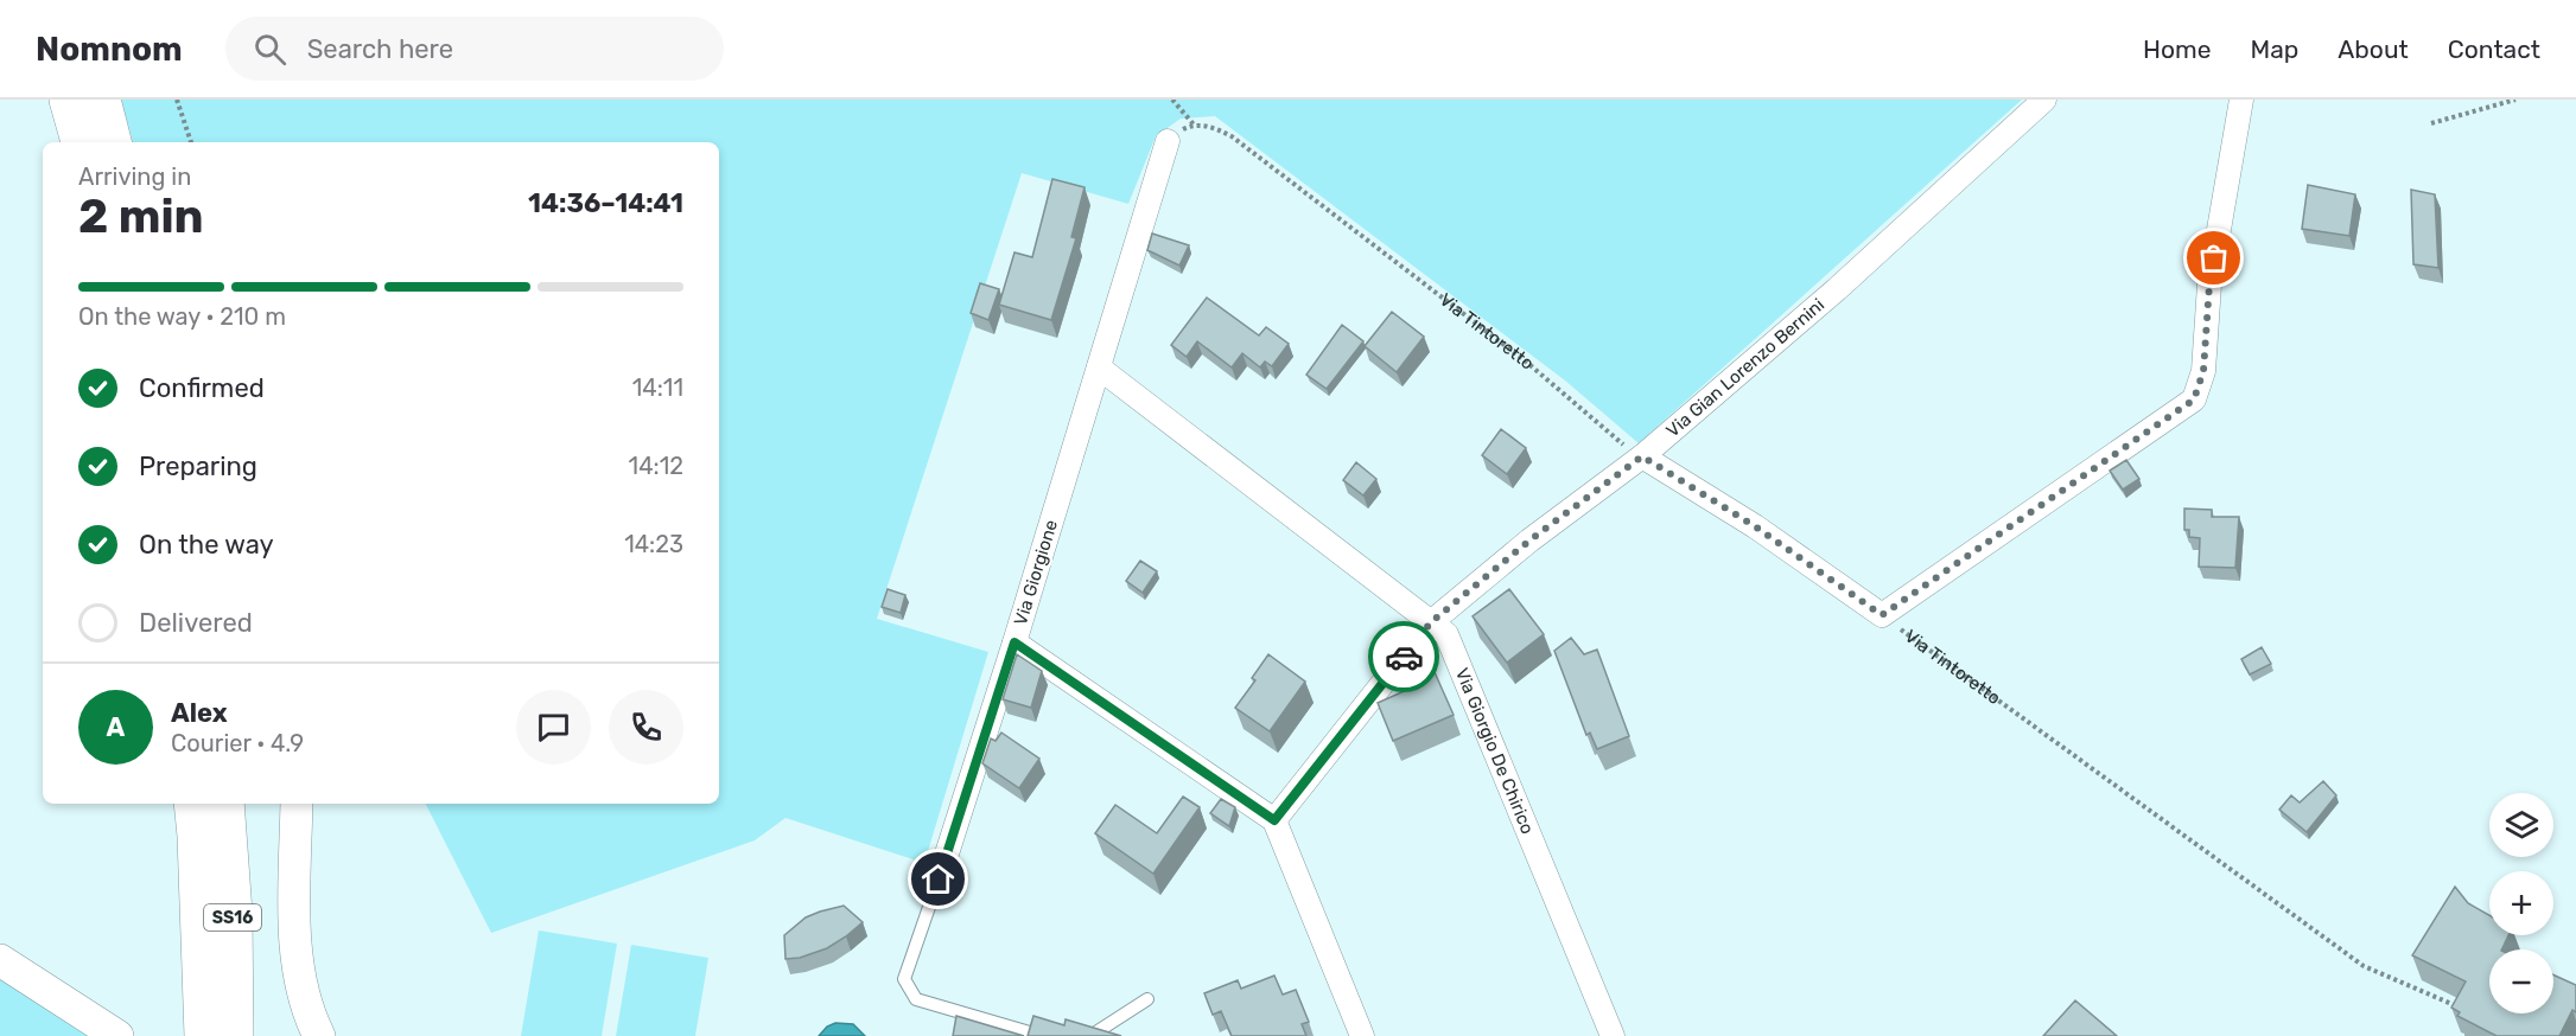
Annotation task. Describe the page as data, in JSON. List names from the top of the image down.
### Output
{
  "streets": {
    "highway": ["SS16"],
    "street": ["Via Gian Lorenzo Bernini", "Via Giorgione", "Via Giorgio De Chirico"],
    "path": ["Via Tintoretto"]
  },
  "crossings": [
    ["Via Tintoretto", "Via Gian Lorenzo Bernini"],
    ["Via Gian Lorenzo Bernini", "Via Giorgione"],
    ["Via Gian Lorenzo Bernini", "Via Giorgio De Chirico"],
    ["Via Giorgione", "Via Giorgio De Chirico"]
  ],
  "page": {
    "header": "Nomnom",
    "search": "Search here",
    "nav": [
      "Home",
      "Map",
      "About",
      "Contact"
    ],
    "heading": ["2 min", "Arriving in", "14:36–14:41"],
    "panel": ["Alex", "Courier · 4.9"],
    "bar": "On the way · 210 m",
    "list": [
      ["Confirmed", "14:11"],
      ["Preparing", "14:12"],
      ["On the way", "14:23"],
      "Delivered"
    ],
    "round": "A",
    "map_buttons": ["+", "−"]
  }
}
